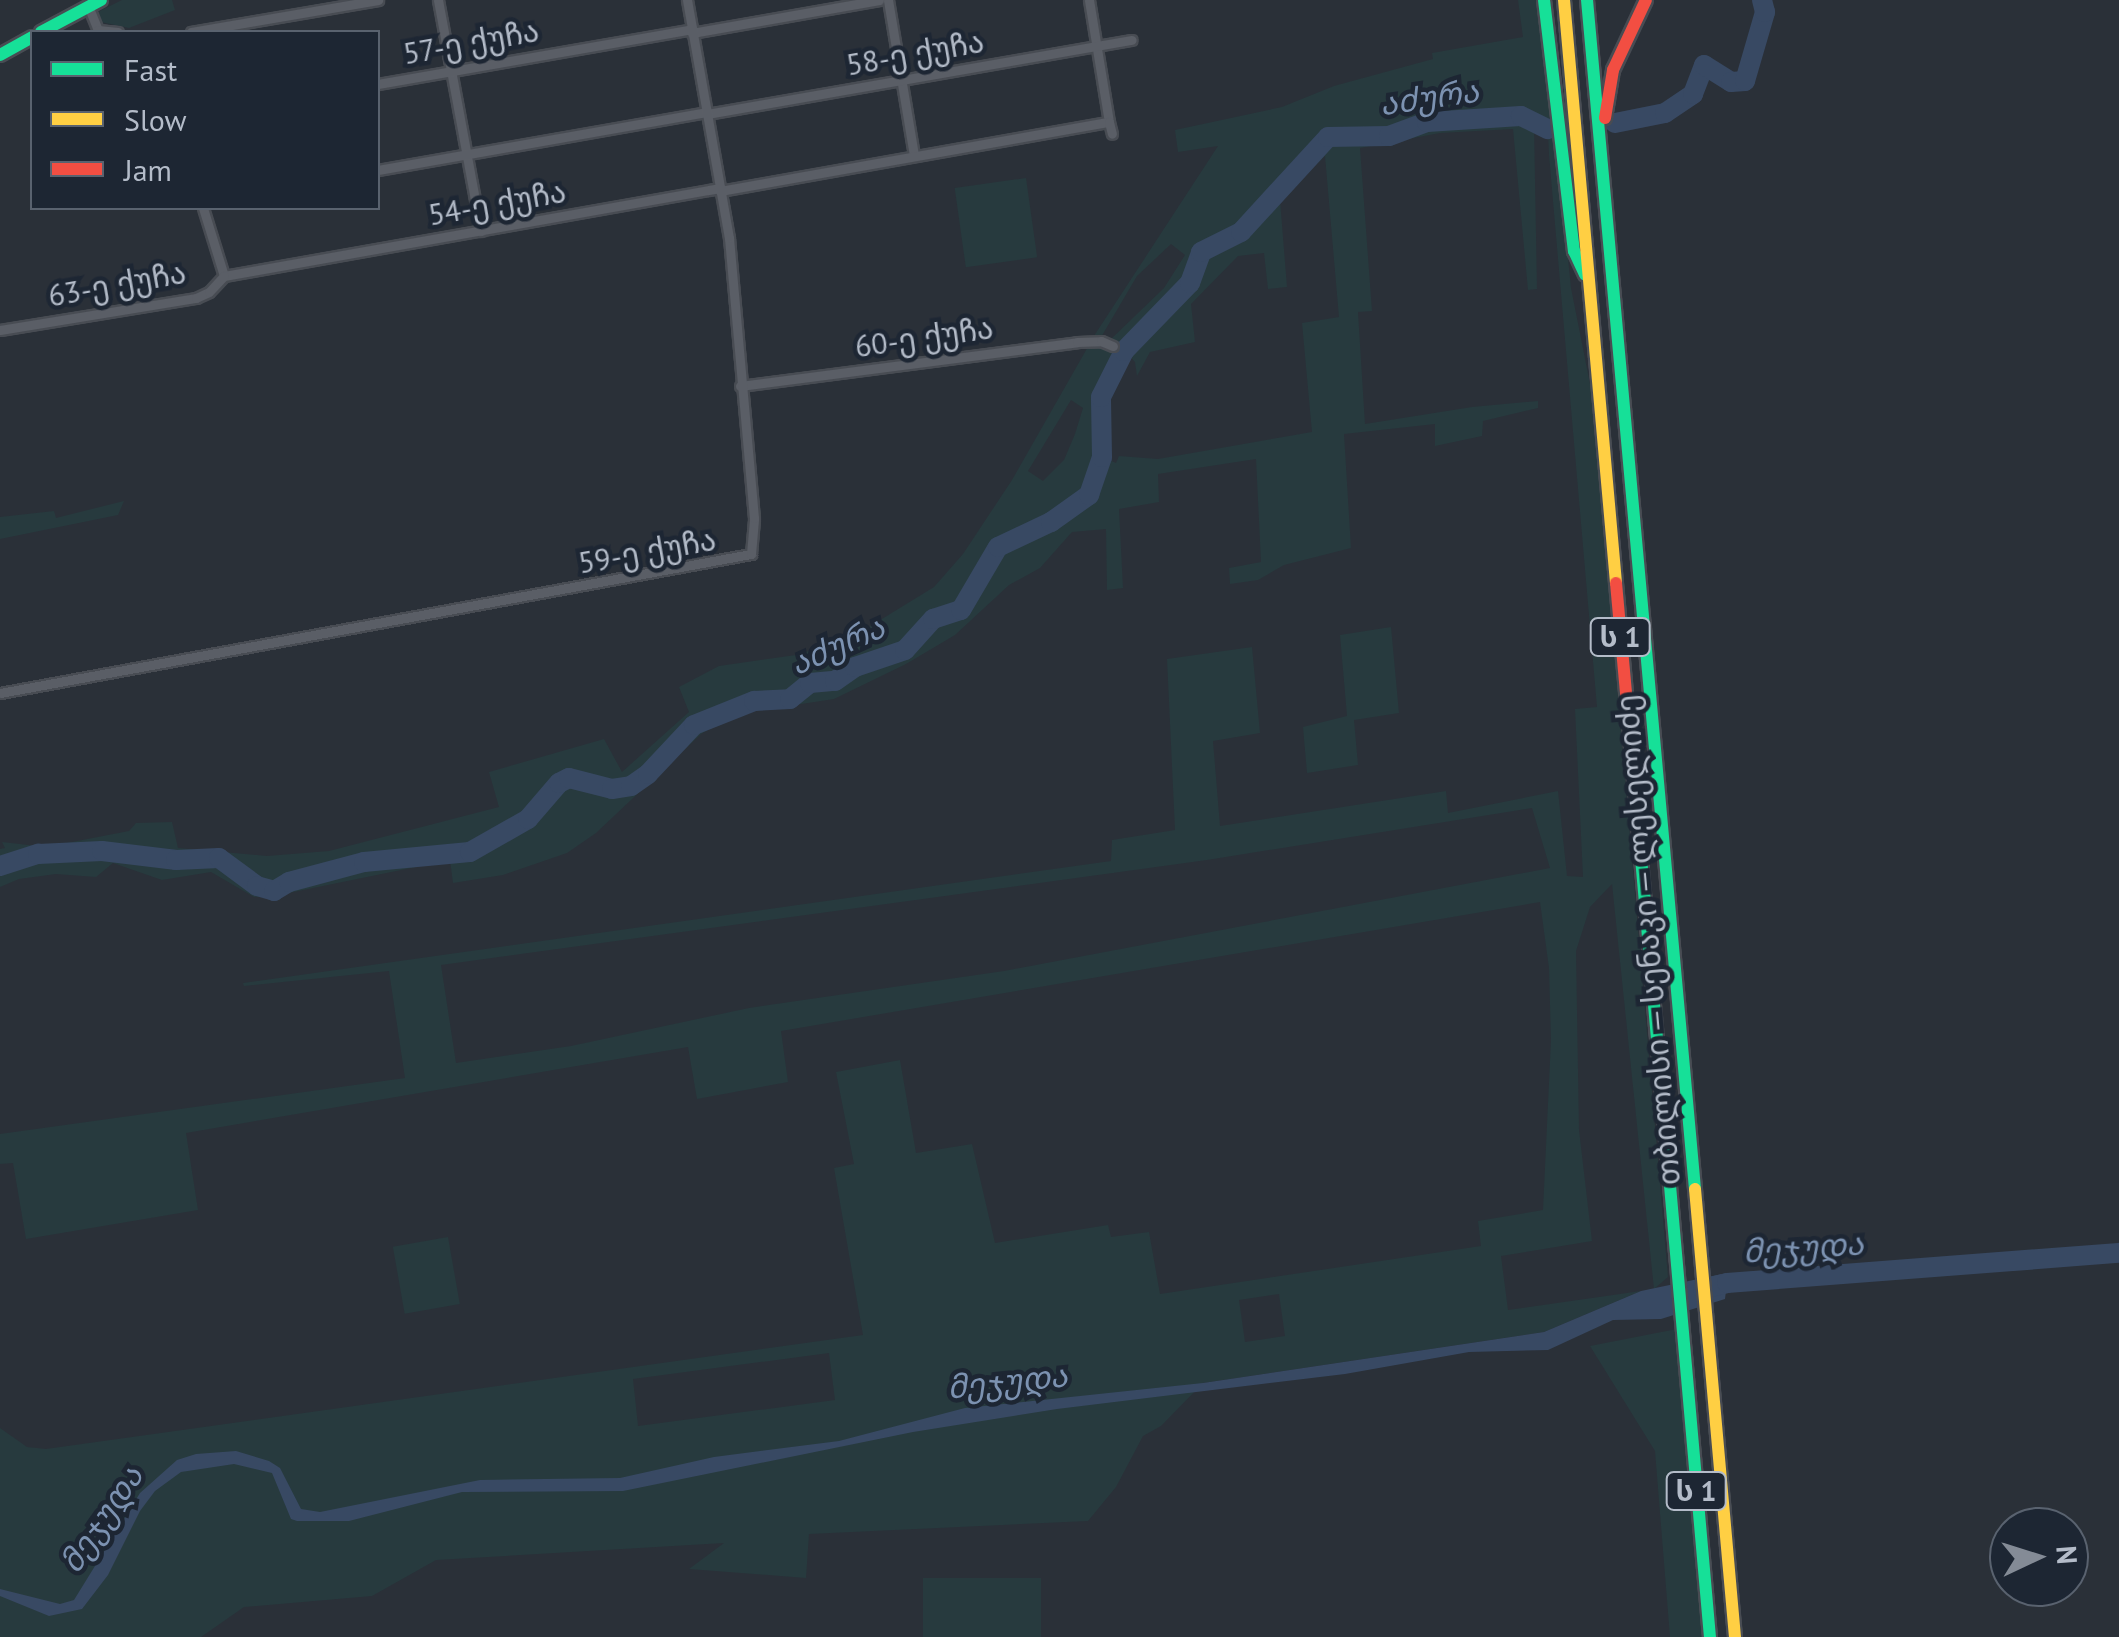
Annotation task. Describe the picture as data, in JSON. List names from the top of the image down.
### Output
{
  "streets": {
    "main road": ["ს 1", "თბილისი — სენაკი — ლესელიძე"],
    "street": [
      "57-ე ქუჩა",
      "58-ე ქუჩა",
      "54-ე ქუჩა",
      "63-ე ქუჩა",
      "60-ე ქუჩა",
      "59-ე ქუჩა"
    ]
  },
  "crossings": [
    ["57-ე ქუჩა", "59-ე ქუჩა"],
    ["58-ე ქუჩა", "59-ე ქუჩა"],
    ["54-ე ქუჩა", "63-ე ქუჩა"],
    ["54-ე ქუჩა", "59-ე ქუჩა"],
    ["60-ე ქუჩა", "59-ე ქუჩა"]
  ],
  "water": ["აძურა", "მეჯუდა"],
  "legend": ["Fast", "Slow", "Jam"],
  "north": "right"
}
